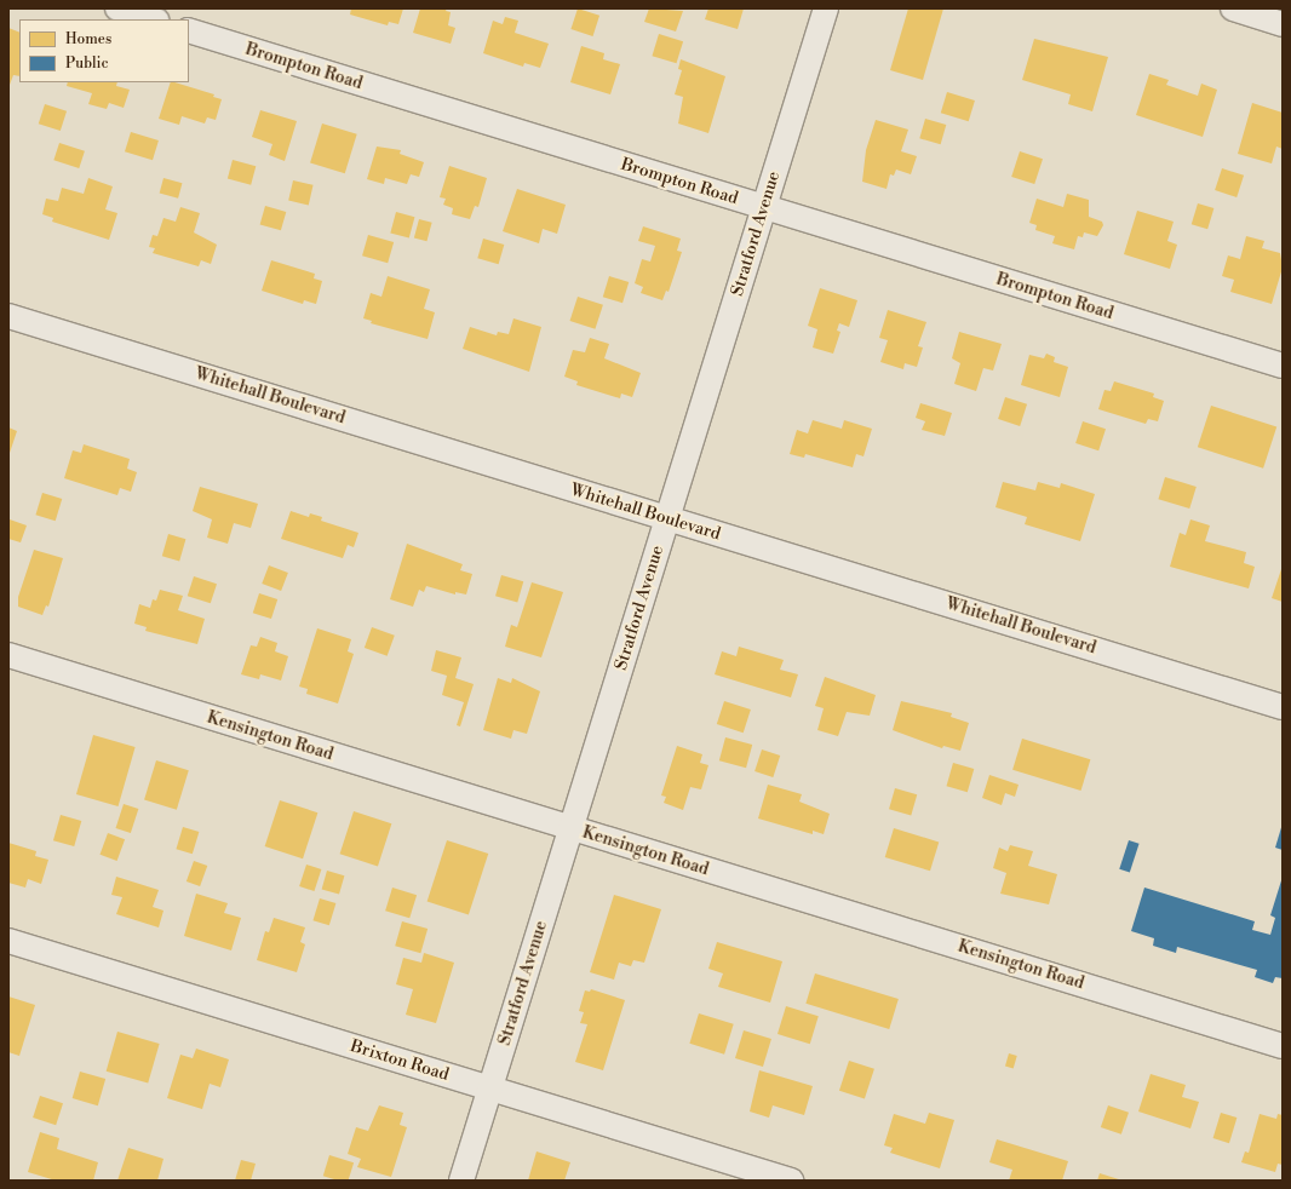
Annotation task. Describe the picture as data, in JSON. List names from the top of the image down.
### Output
{
  "streets": {
    "street": [
      "Brompton Road",
      "Stratford Avenue",
      "Whitehall Boulevard",
      "Kensington Road",
      "Brixton Road"
    ]
  },
  "crossings": [
    ["Brompton Road", "Stratford Avenue"],
    ["Stratford Avenue", "Whitehall Boulevard"],
    ["Stratford Avenue", "Kensington Road"],
    ["Stratford Avenue", "Brixton Road"]
  ],
  "legend": ["Homes", "Public"]
}
